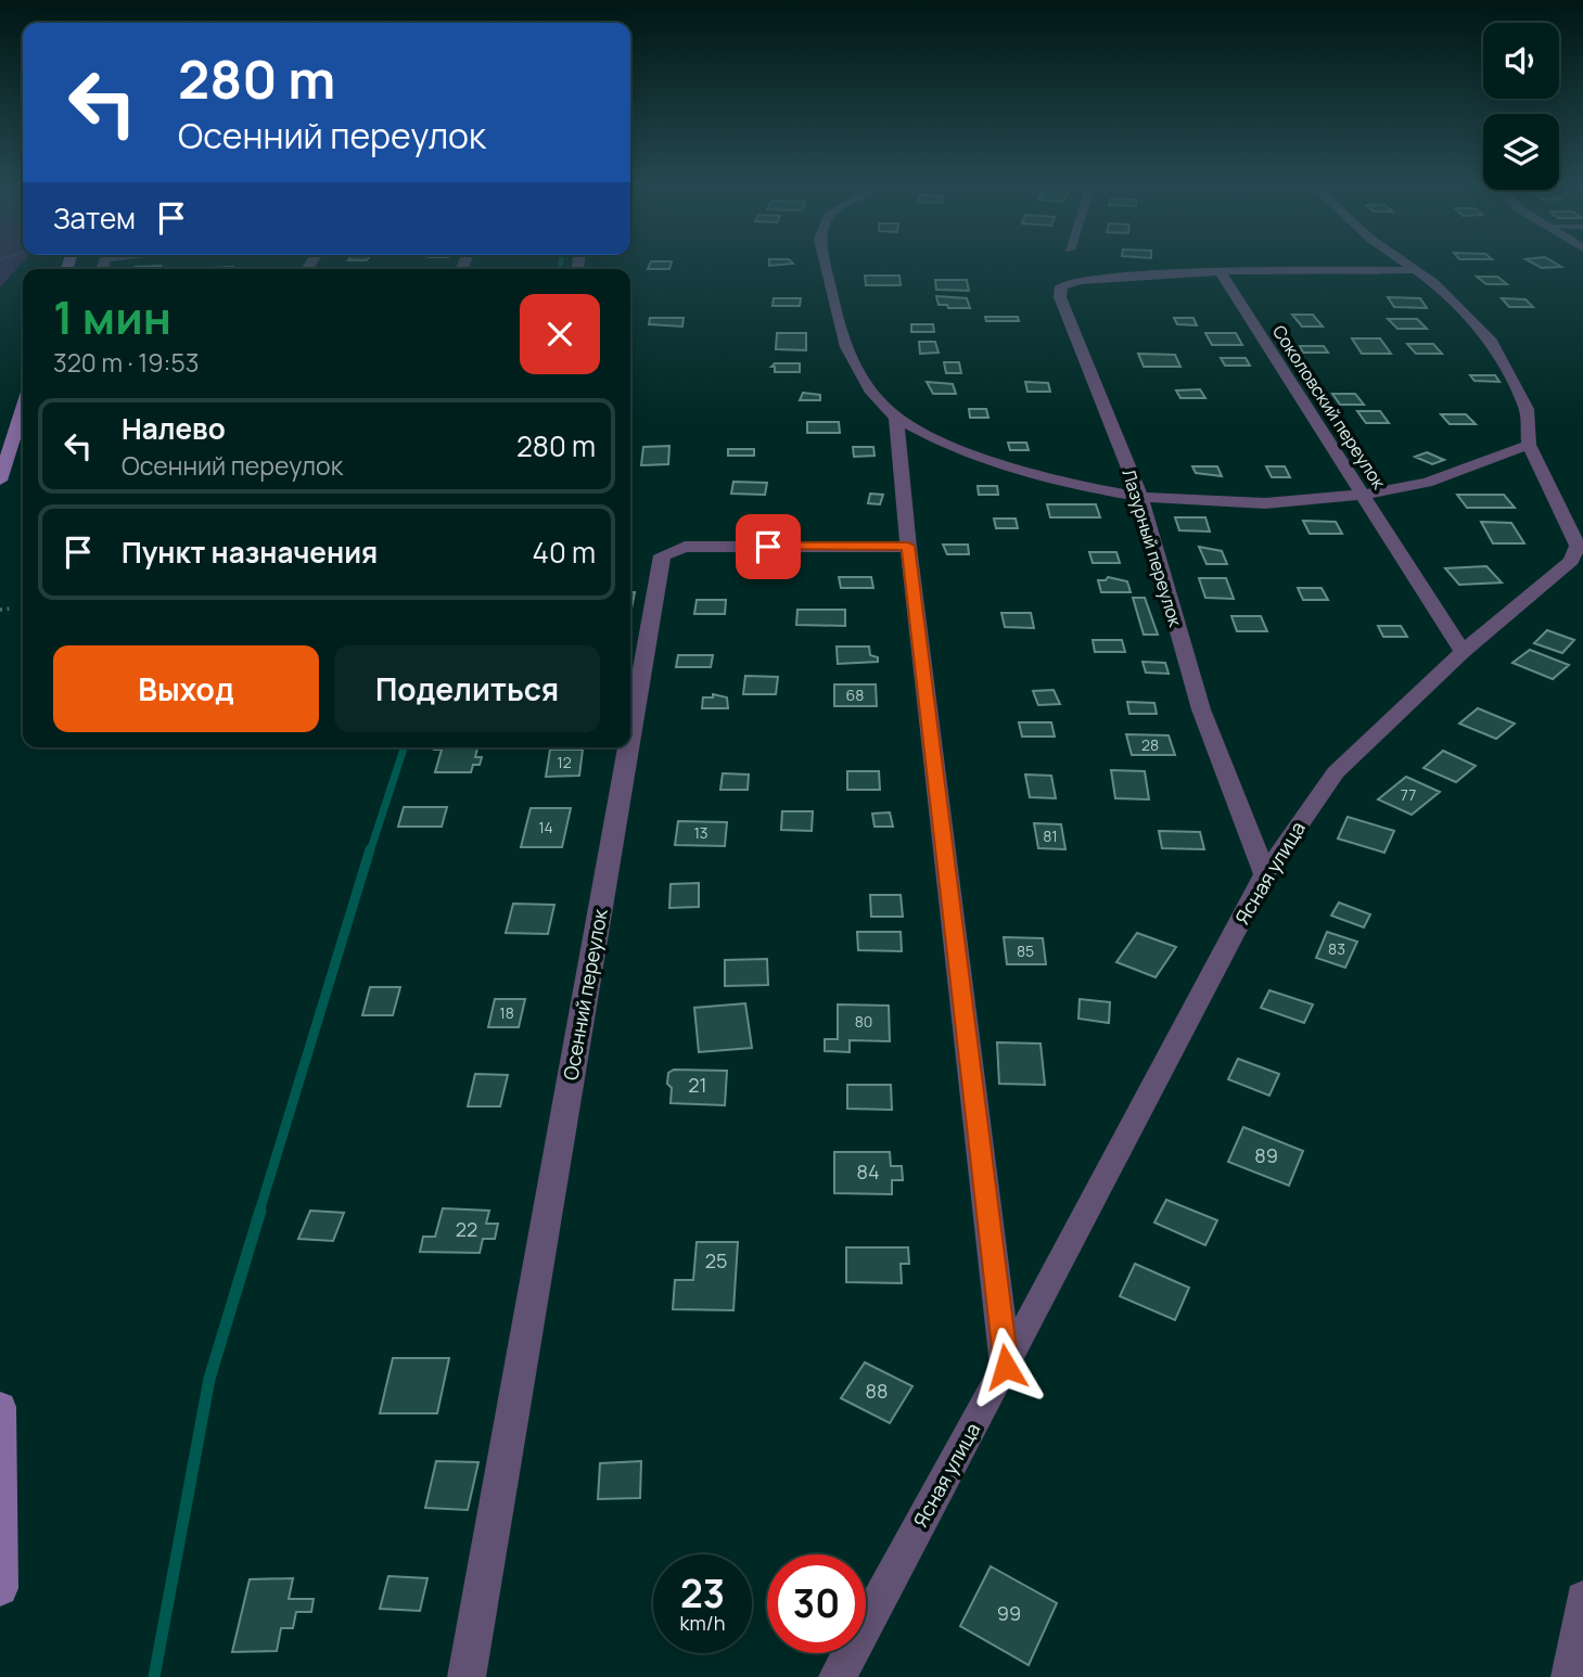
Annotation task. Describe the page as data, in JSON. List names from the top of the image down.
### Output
{
  "streets": {
    "street": [
      "Соколовский переулок",
      "Лазурный переулок",
      "Ясная улица",
      "Осенний переулок"
    ]
  },
  "crossings": [
    ["Соколовский переулок", "Лазурный переулок"],
    ["Соколовский переулок", "Ясная улица"],
    ["Лазурный переулок", "Ясная улица"]
  ],
  "house_numbers": [
    "68",
    "28",
    "12",
    "77",
    "14",
    "13",
    "81",
    "83",
    "85",
    "18",
    "80",
    "21",
    "89",
    "84",
    "22",
    "25",
    "88",
    "99"
  ],
  "page": {
    "turn": ["280 m", "Осенний переулок"],
    "then": "Затем",
    "heading": ["1 мин", "320 m · 19:53"],
    "list": [
      {
        "name": "Налево",
        "note": "Осенний переулок",
        "value": "280 m"
      },
      {
        "name": "Пункт назначения",
        "value": "40 m"
      }
    ],
    "buttons": ["Выход", "Поделиться"],
    "speed": "23 km/h",
    "limit": "30"
  }
}
